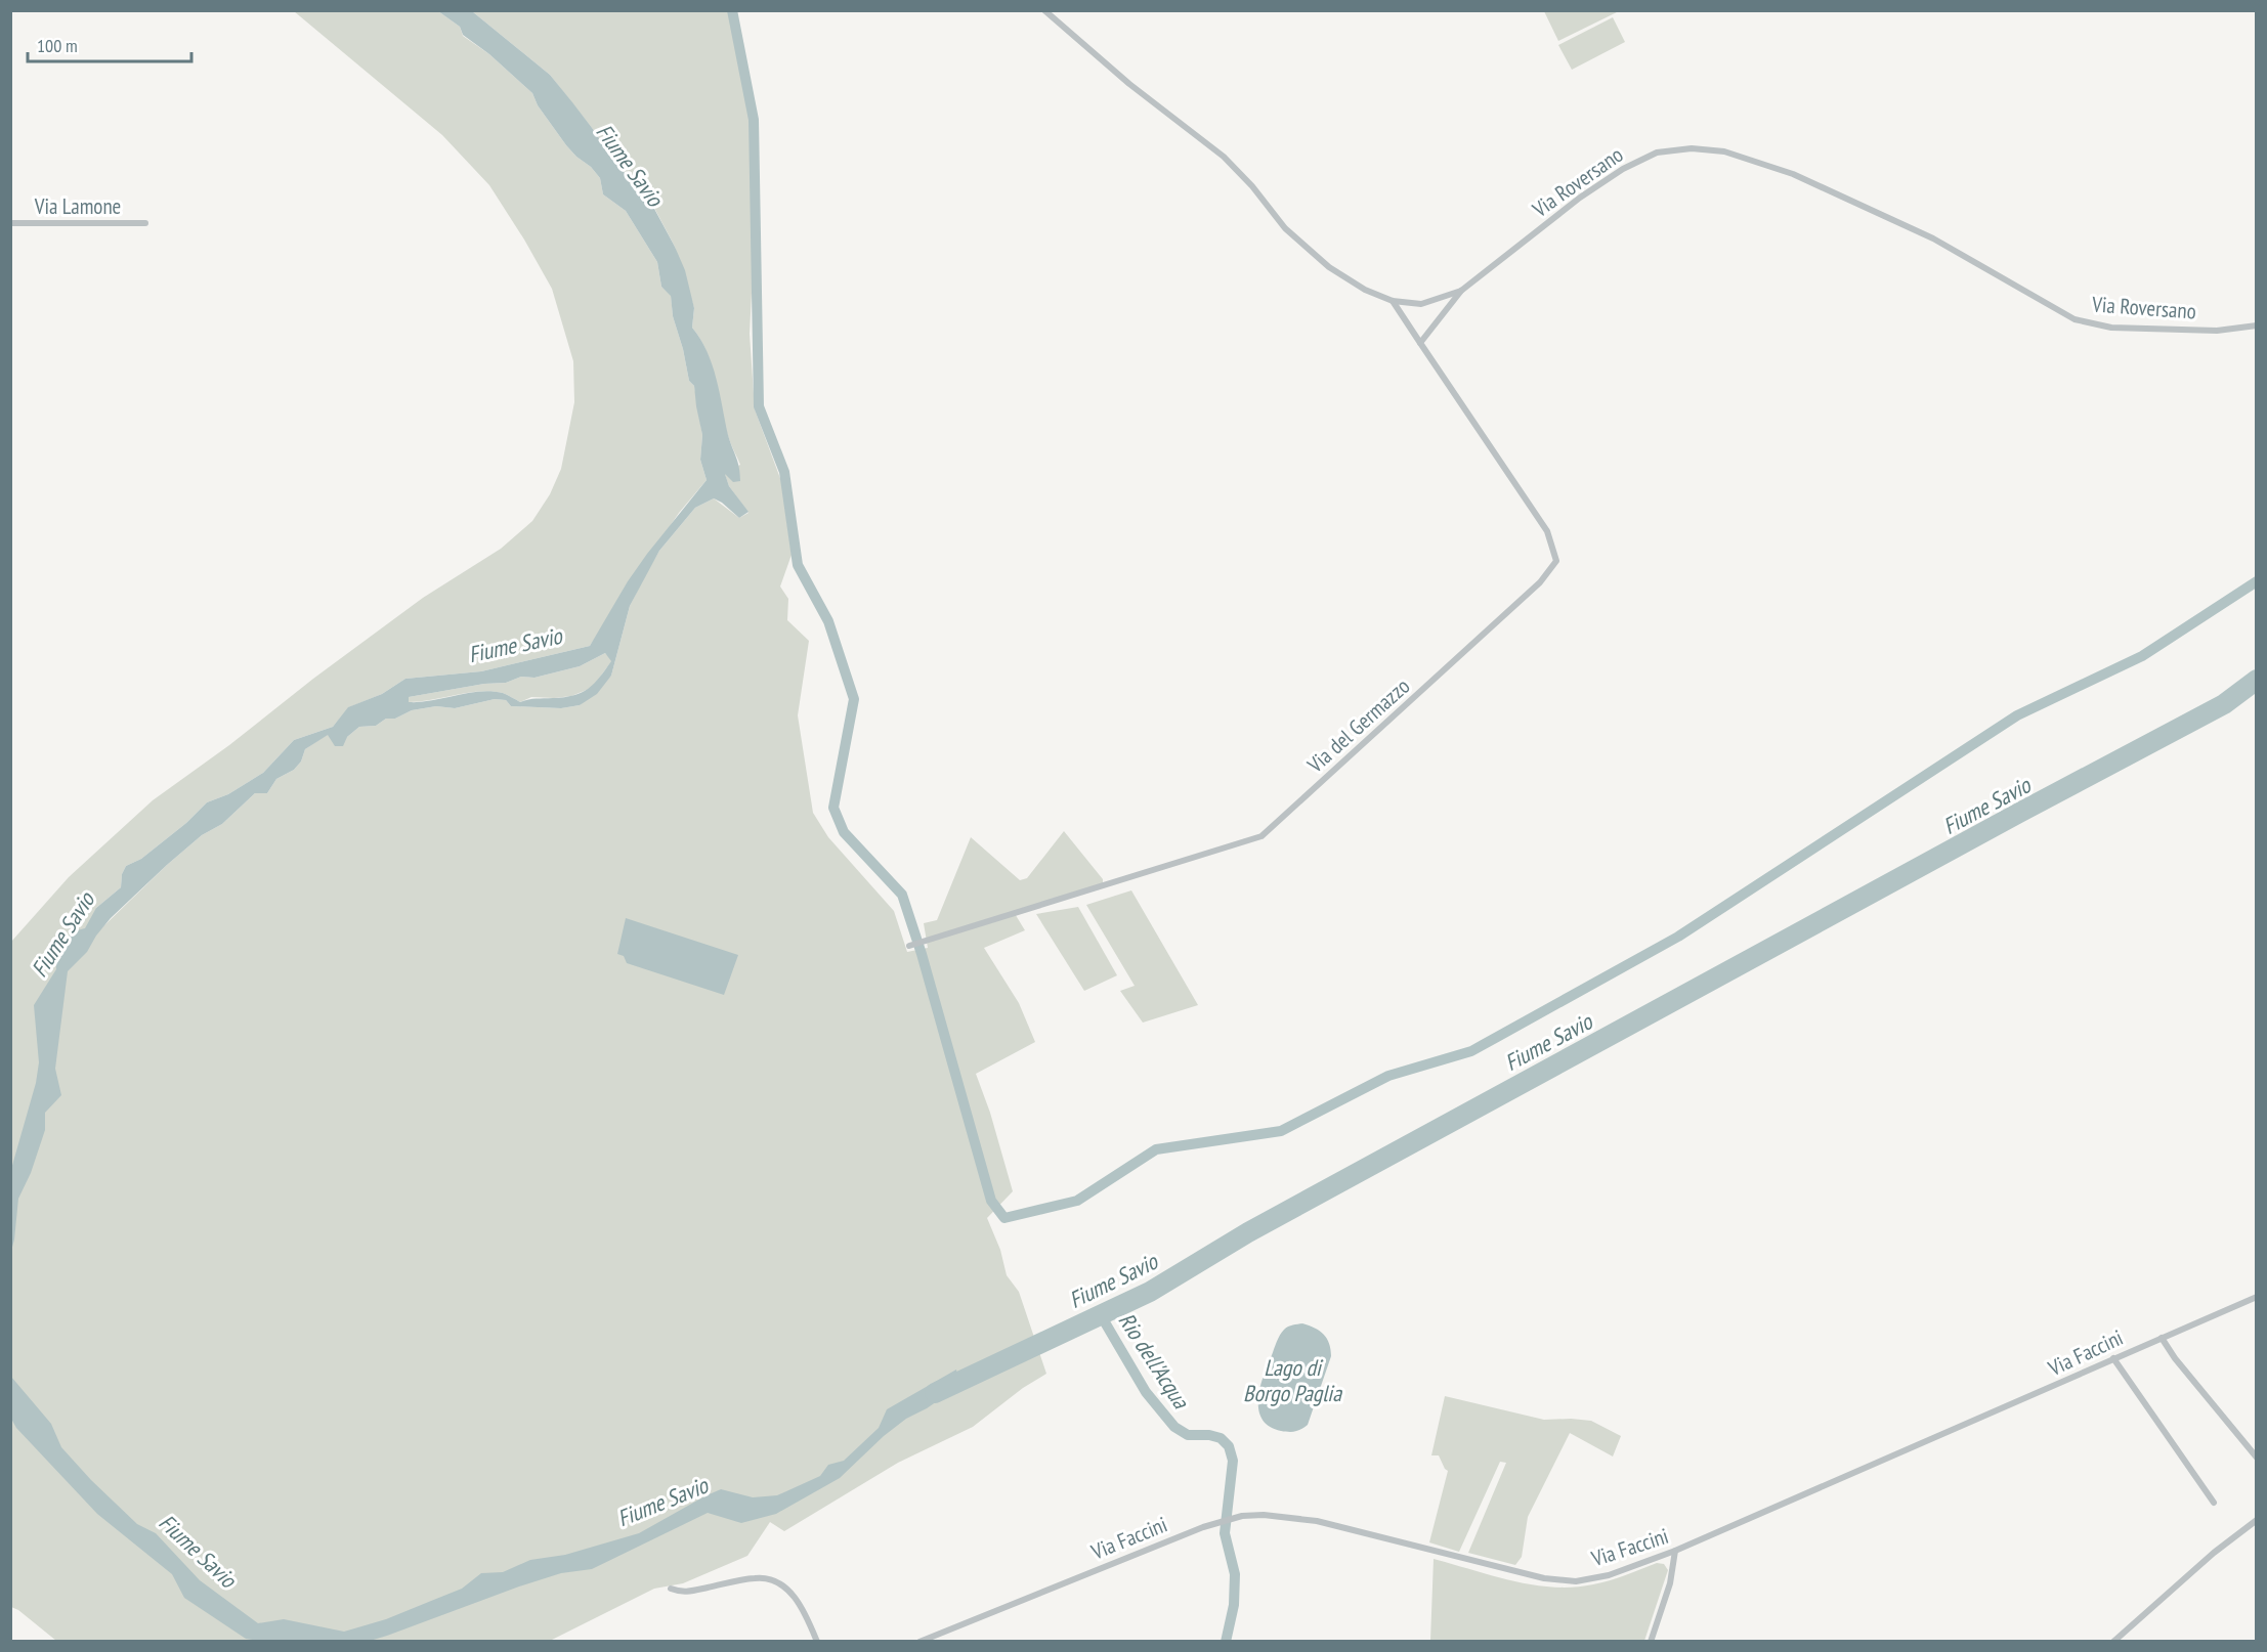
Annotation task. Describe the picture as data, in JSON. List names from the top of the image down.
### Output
{
  "streets": {
    "street": [
      "Via Roversano",
      "Via Lamone",
      "Via del Germazzo",
      "Via Faccini"
    ]
  },
  "crossings": [
    ["Via Roversano", "Via del Germazzo"]
  ],
  "water": ["Fiume Savio", "Rio dell'Acqua", "Lago di Borgo Paglia"],
  "scale_bar": "100 m"
}
